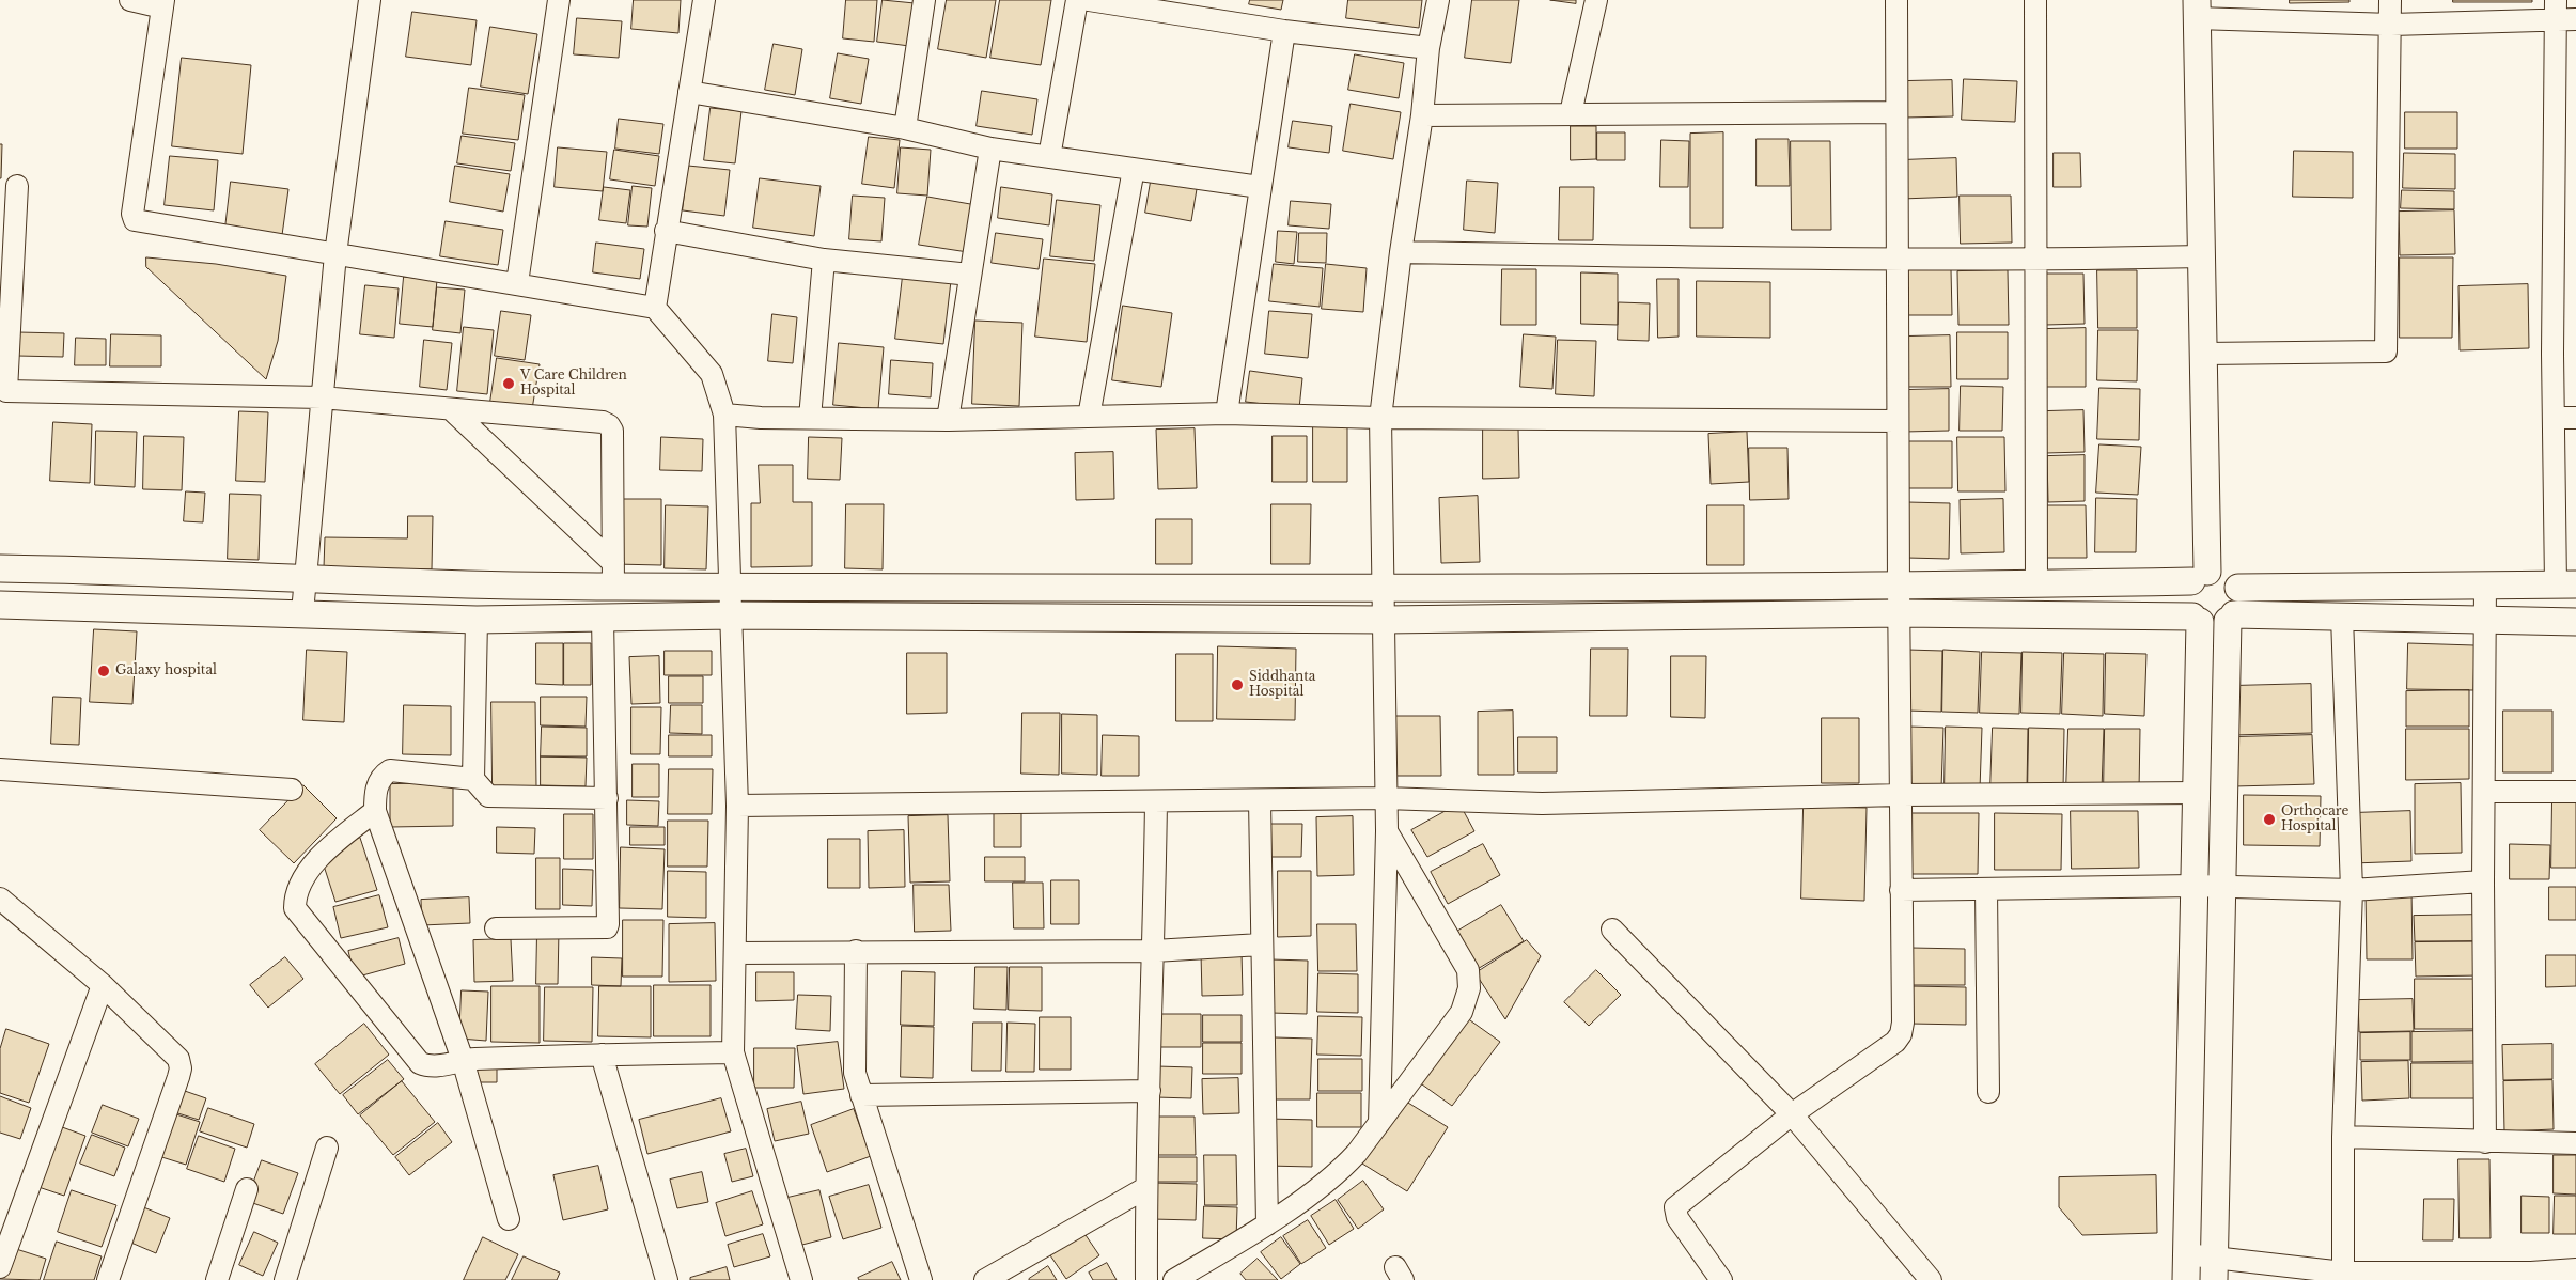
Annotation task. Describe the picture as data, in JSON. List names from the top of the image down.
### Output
{
  "places": [
    "V Care Children Hospital",
    "Galaxy hospital",
    "Siddhanta Hospital",
    "Orthocare Hospital"
  ]
}
